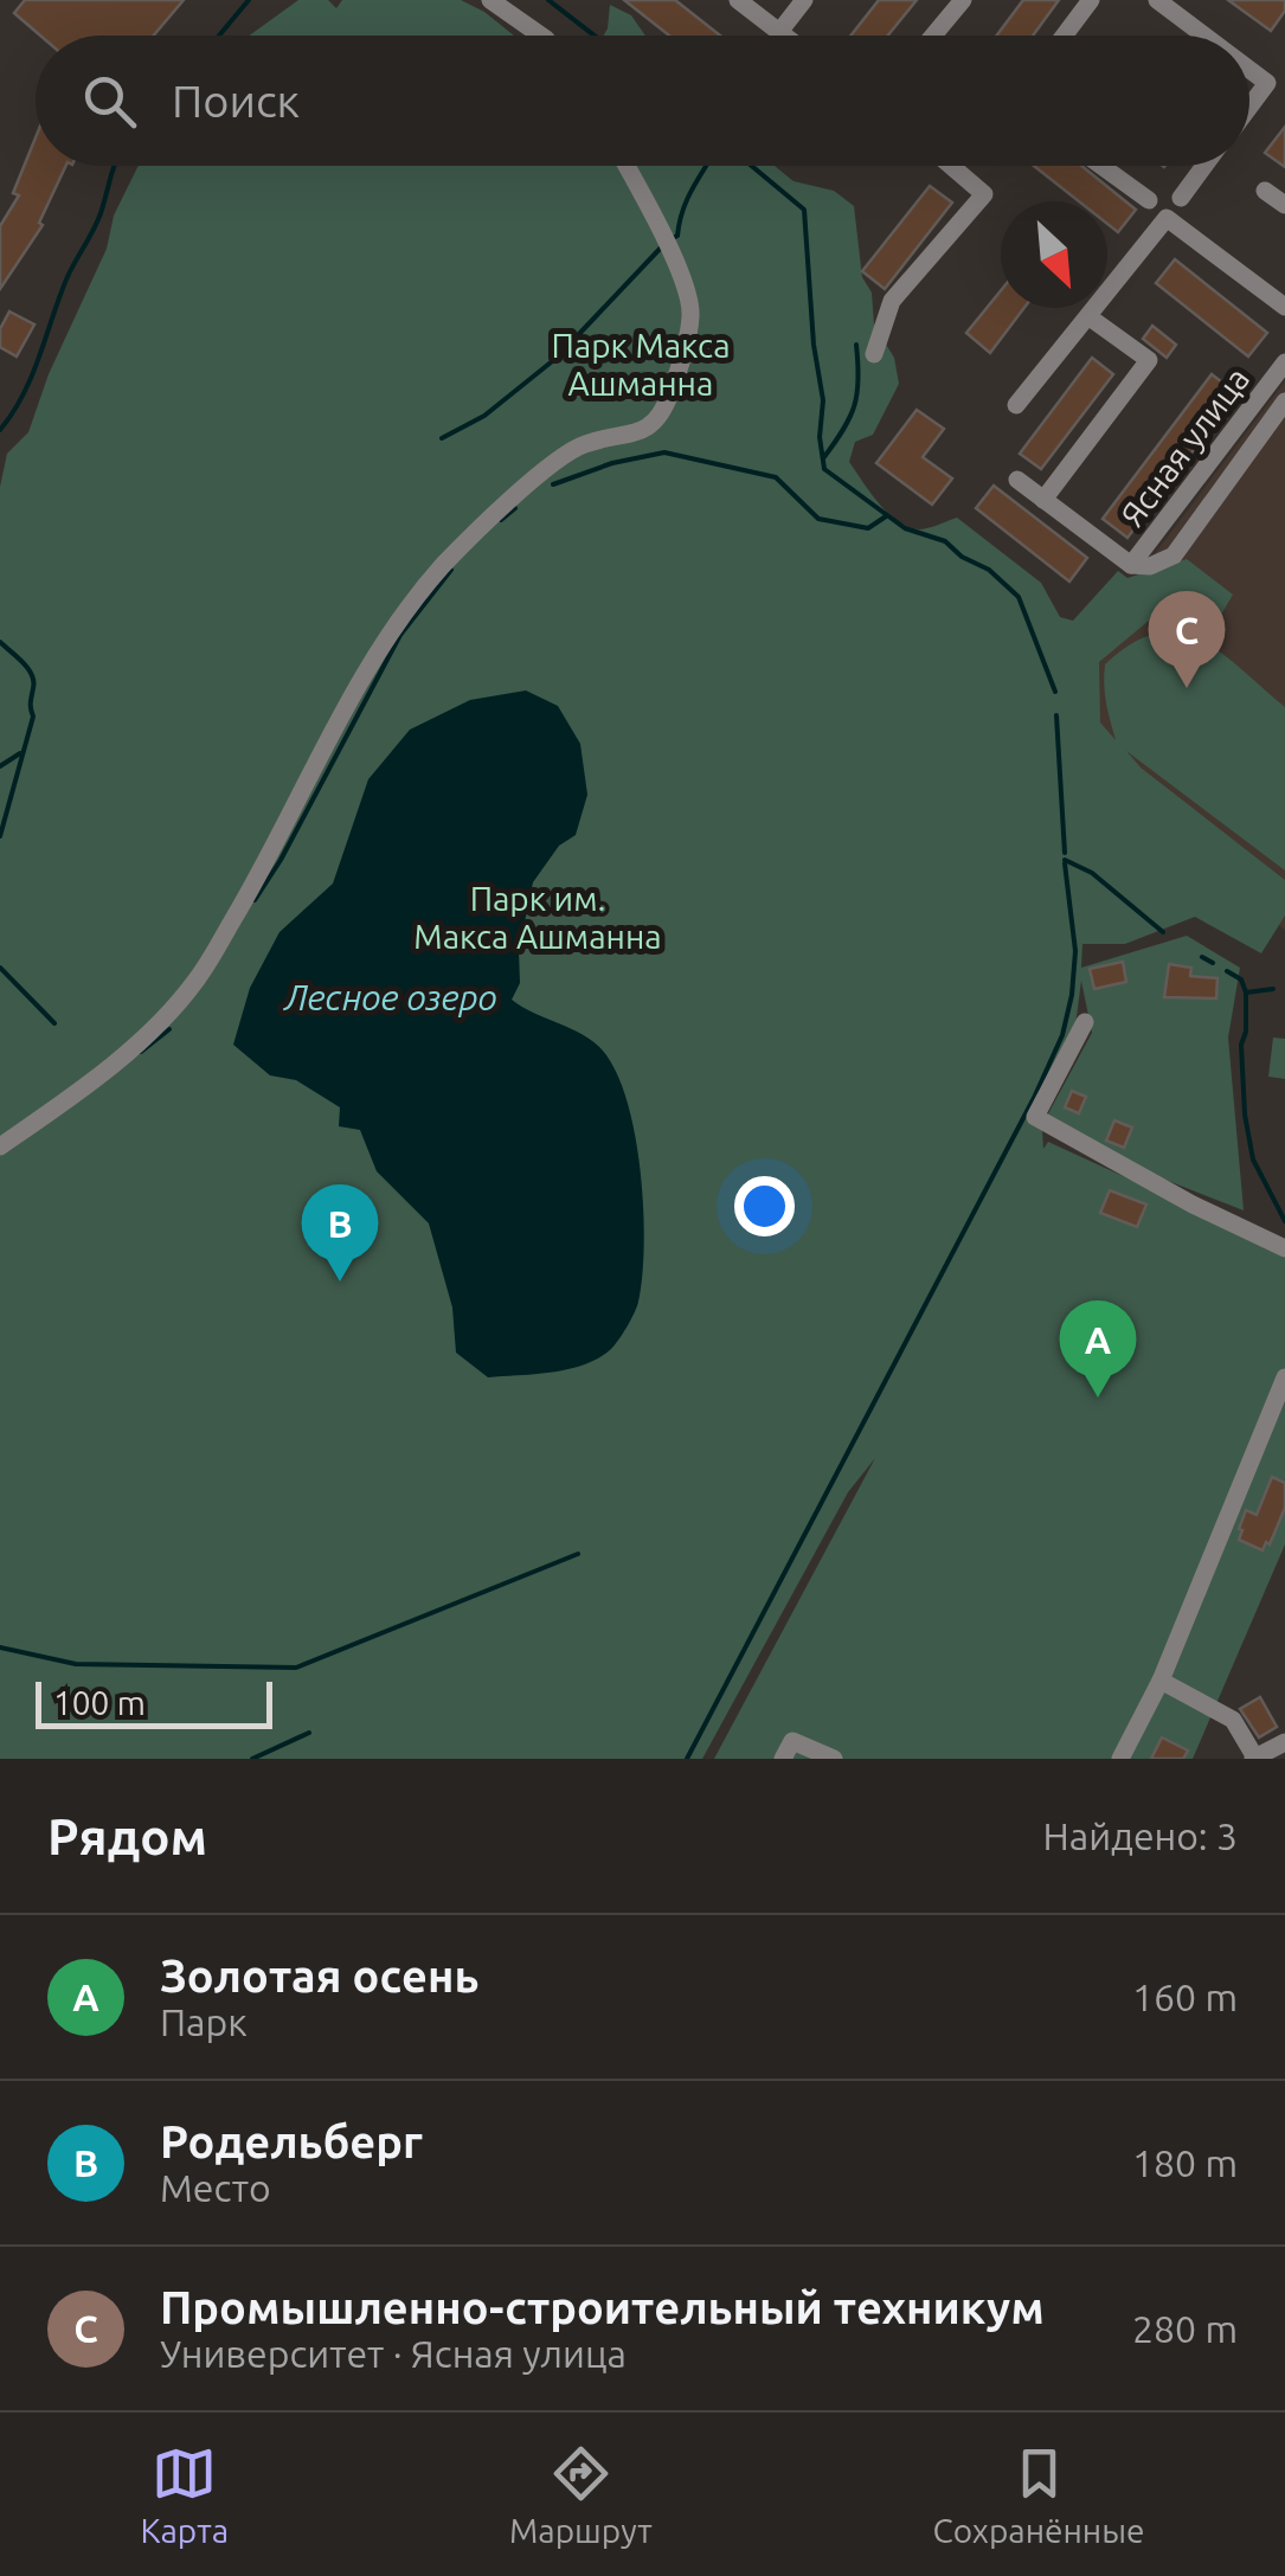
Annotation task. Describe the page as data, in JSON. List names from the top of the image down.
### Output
{
  "streets": {
    "street": ["Ясная улица"]
  },
  "water": ["Лесное озеро"],
  "parks": ["Парк Макса Ашманна", "Парк им. Макса Ашманна"],
  "scale_bar": "100 m",
  "north": "bottom right",
  "page": {
    "search": "Поиск",
    "pins": ["C", "B", "A"],
    "scale": "100 m",
    "heading": ["Рядом", "Найдено: 3"],
    "list": [
      {
        "mark": "A",
        "name": "Золотая осень",
        "note": "Парк",
        "value": "160 m"
      },
      {
        "mark": "B",
        "name": "Родельберг",
        "note": "Место",
        "value": "180 m"
      },
      {
        "mark": "C",
        "name": "Промышленно-строительный техникум",
        "note": "Университет · Ясная улица",
        "value": "280 m"
      }
    ],
    "nav": ["Карта", "Маршрут", "Сохранённые"]
  }
}
